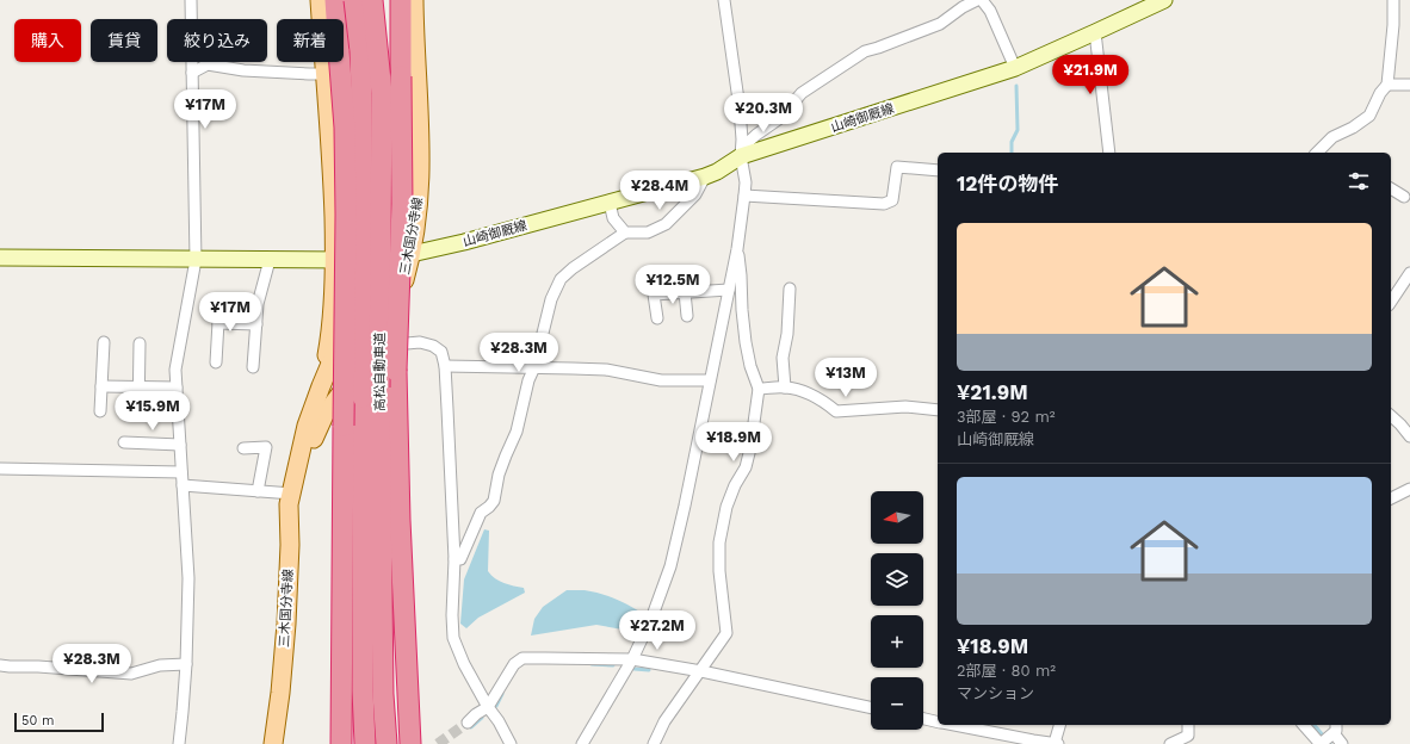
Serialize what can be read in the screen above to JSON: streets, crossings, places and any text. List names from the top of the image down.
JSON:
{
  "streets": {
    "highway": ["高松自動車道"],
    "main road": ["山崎御厩線", "三木国分寺線"]
  },
  "crossings": [
    ["山崎御厩線", "三木国分寺線"]
  ],
  "scale_bar": "50 m",
  "north": "left",
  "page": {
    "chip": [
      "購入",
      "賃貸",
      "絞り込み",
      "新着"
    ],
    "price": [
      "¥21.9M",
      "¥17M",
      "¥20.3M",
      "¥28.4M",
      "¥12.5M",
      "¥17M",
      "¥28.3M",
      "¥13M",
      "¥15.9M",
      "¥18.9M",
      "¥27.2M",
      "¥28.3M"
    ],
    "heading": "12件の物件",
    "list": [
      {
        "name": "¥21.9M",
        "note": "3部屋 · 92 m² · 山崎御厩線"
      },
      {
        "name": "¥18.9M",
        "note": "2部屋 · 80 m² · マンション"
      }
    ],
    "map_buttons": ["+", "−"],
    "scale": "50 m"
  }
}
